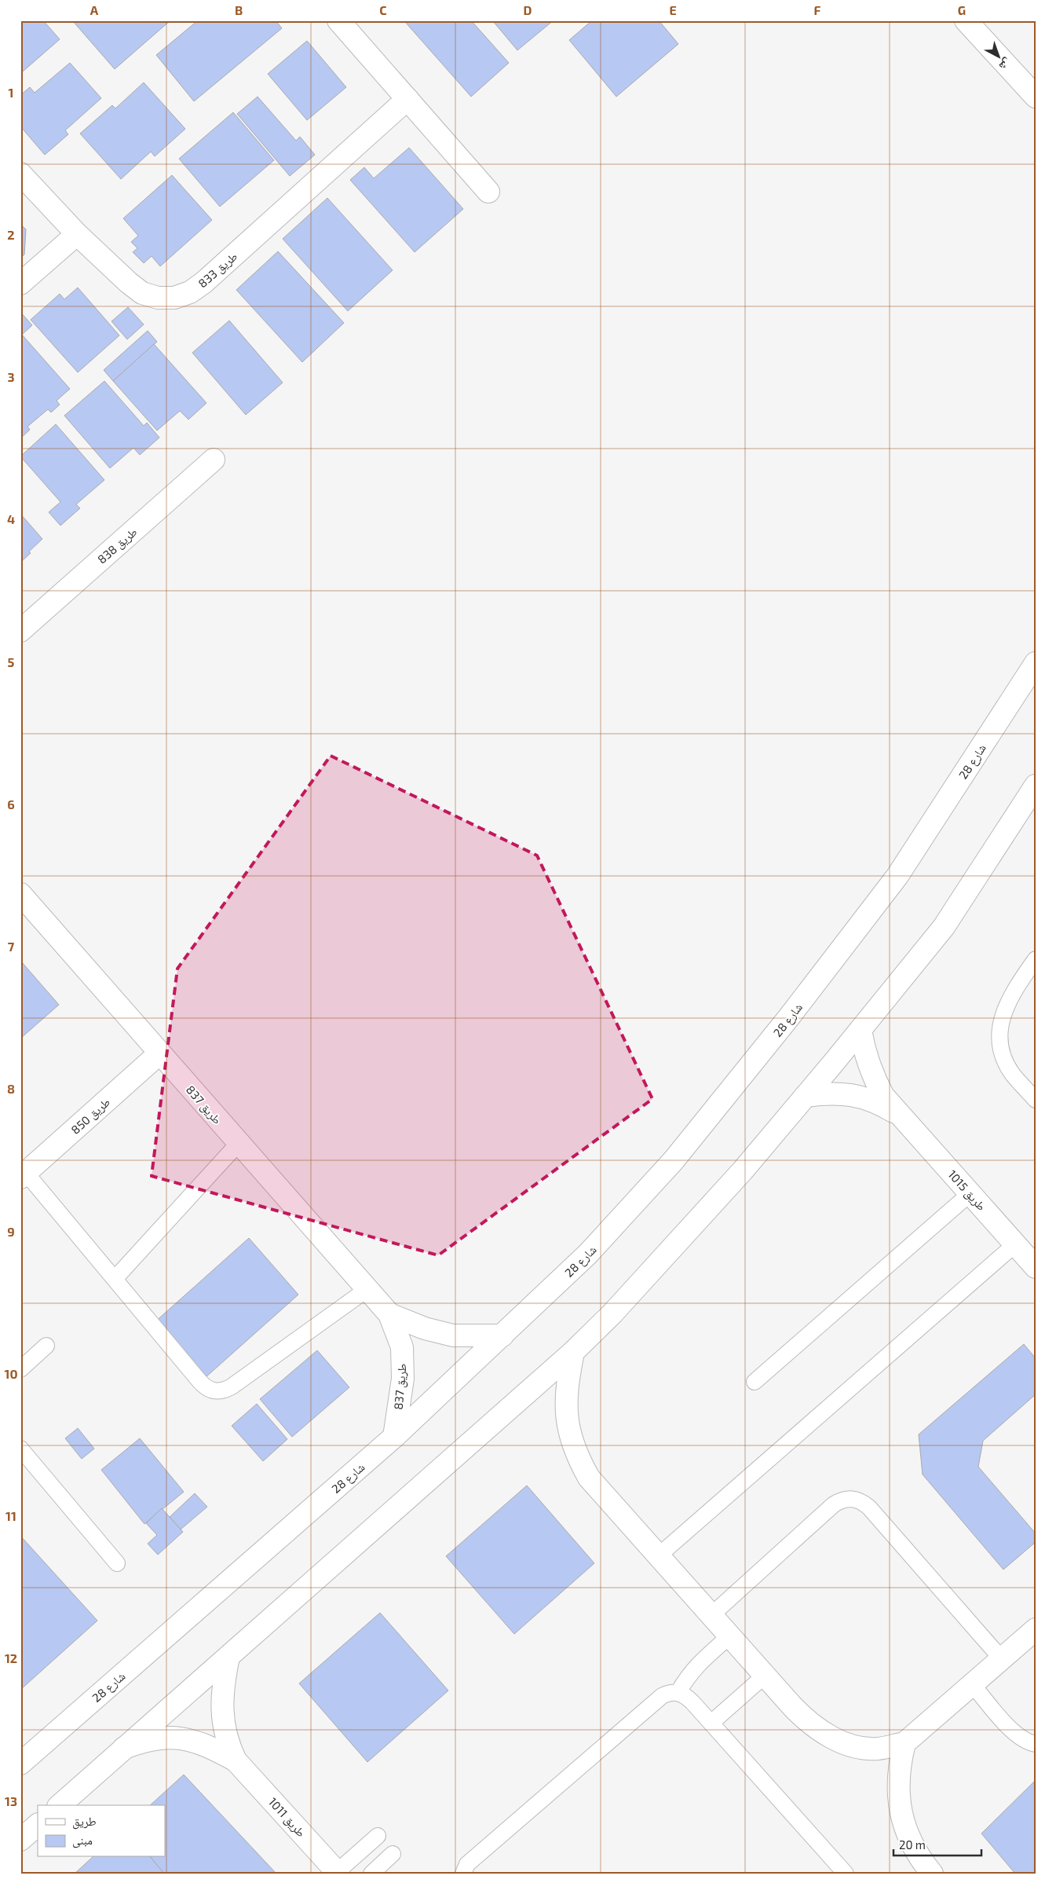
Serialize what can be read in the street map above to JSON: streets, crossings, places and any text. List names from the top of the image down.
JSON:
{
  "streets": {
    "street": [
      "طريق 833",
      "طريق 838",
      "شارع 28",
      "طريق 837",
      "طريق 850",
      "طريق 1015",
      "طريق 1011"
    ]
  },
  "crossings": [
    ["شارع 28", "طريق 837"],
    ["طريق 837", "طريق 850"]
  ],
  "legend": ["طريق", "مبنى"],
  "scale_bar": "20 m",
  "north": "bottom right",
  "grid": {
    "columns": [
      "A",
      "B",
      "C",
      "D",
      "E",
      "F",
      "G"
    ],
    "rows": [
      "1",
      "2",
      "3",
      "4",
      "5",
      "6",
      "7",
      "8",
      "9",
      "10",
      "11",
      "12",
      "13"
    ]
  }
}
